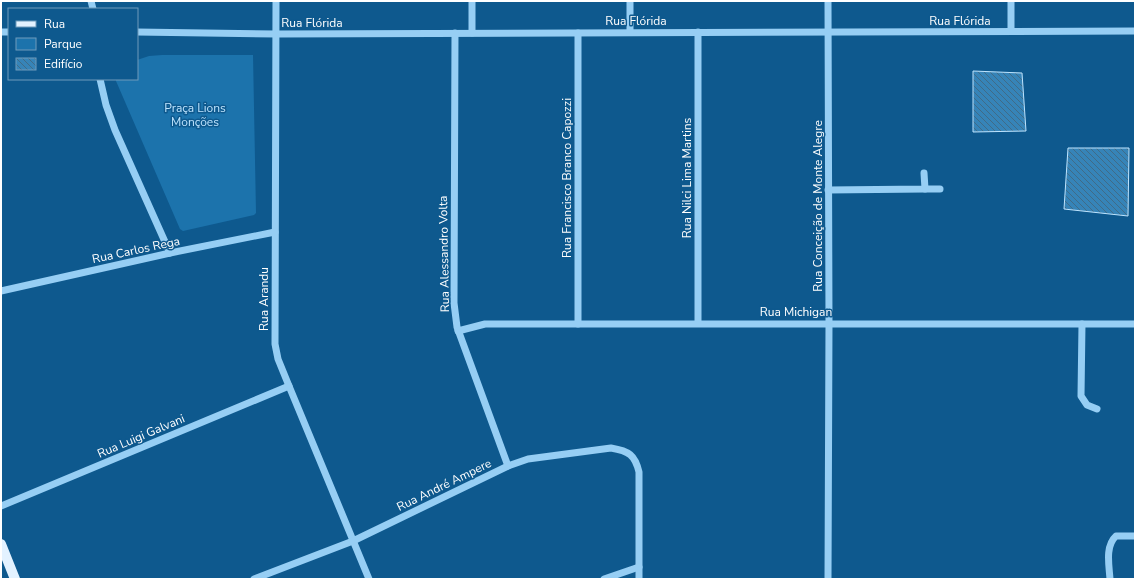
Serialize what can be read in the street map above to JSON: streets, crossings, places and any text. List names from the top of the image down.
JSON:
{
  "streets": {
    "street": [
      "Rua Flórida",
      "Rua Francisco Branco Capozzi",
      "Rua Nilci Lima Martins",
      "Rua Conceição de Monte Alegre",
      "Rua Carlos Rega",
      "Rua Alessandro Volta",
      "Rua Arandu",
      "Rua Michigan",
      "Rua Luigi Galvani",
      "Rua André Ampere"
    ]
  },
  "crossings": [
    ["Rua Flórida", "Rua Francisco Branco Capozzi"],
    ["Rua Flórida", "Rua Nilci Lima Martins"],
    ["Rua Flórida", "Rua Conceição de Monte Alegre"],
    ["Rua Flórida", "Rua Alessandro Volta"],
    ["Rua Flórida", "Rua Arandu"],
    ["Rua Francisco Branco Capozzi", "Rua Michigan"],
    ["Rua Nilci Lima Martins", "Rua Michigan"],
    ["Rua Conceição de Monte Alegre", "Rua Michigan"],
    ["Rua Carlos Rega", "Rua Arandu"],
    ["Rua Alessandro Volta", "Rua Michigan"],
    ["Rua Alessandro Volta", "Rua André Ampere"],
    ["Rua Arandu", "Rua Luigi Galvani"],
    ["Rua Arandu", "Rua André Ampere"]
  ],
  "parks": ["Praça Lions Monções"],
  "legend": ["Rua", "Parque", "Edifício"]
}
